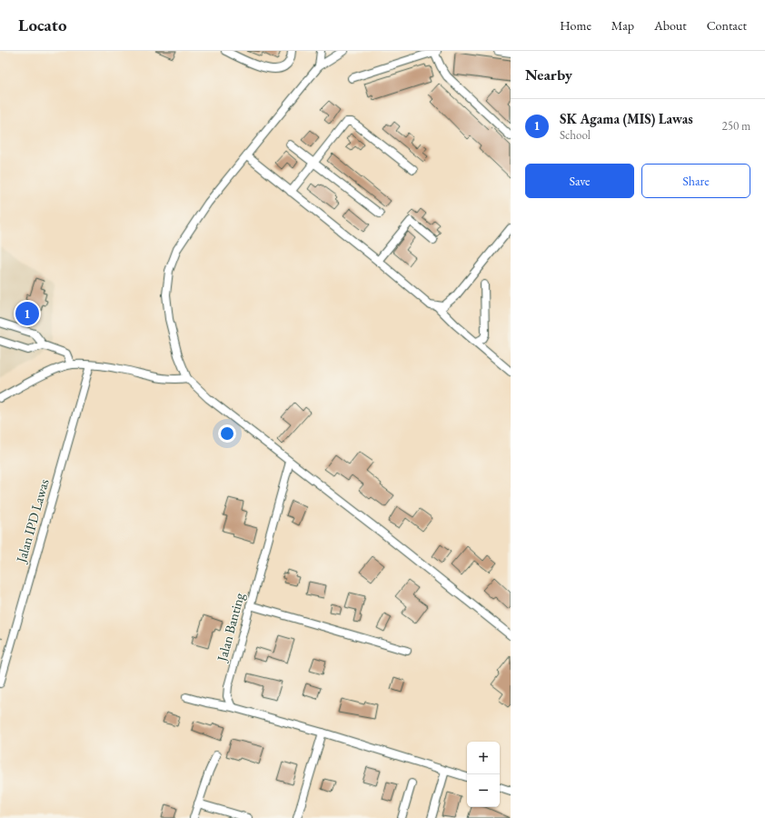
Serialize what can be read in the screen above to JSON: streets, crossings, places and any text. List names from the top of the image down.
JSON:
{
  "streets": {
    "street": ["Jalan IPD Lawas", "Jalan Banting"]
  },
  "page": {
    "header": "Locato",
    "nav": [
      "Home",
      "Map",
      "About",
      "Contact"
    ],
    "heading": "Nearby",
    "list": [
      {
        "mark": "1",
        "name": "SK Agama (MIS) Lawas",
        "note": "School",
        "value": "250 m"
      }
    ],
    "buttons": ["Save", "Share"],
    "pins": "1",
    "map_buttons": ["+", "−"]
  }
}
